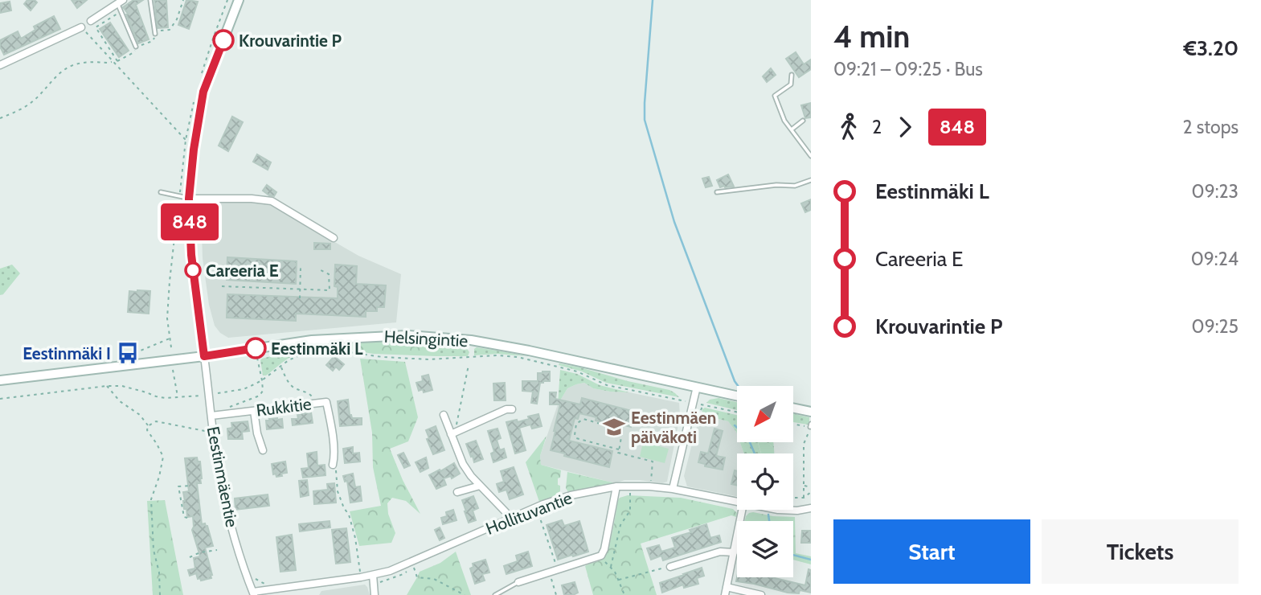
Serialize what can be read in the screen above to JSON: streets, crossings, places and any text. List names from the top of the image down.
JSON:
{
  "streets": {
    "main road": ["Helsingintie"],
    "street": ["Rukkitie", "Eestinmäentie", "Hollituvantie"]
  },
  "crossings": [
    ["Helsingintie", "Eestinmäentie"],
    ["Rukkitie", "Eestinmäentie"],
    ["Eestinmäentie", "Hollituvantie"]
  ],
  "places": {
    "other": ["Krouvarintie P", "Careeria E", "Eestinmäki L"],
    "bus stop": ["Eestinmäki I"],
    "school or university": ["Eestinmäen päiväkoti"]
  },
  "lines": ["bus line 848"],
  "north": "bottom left",
  "page": {
    "on_map": "848",
    "heading": ["4 min", "09:21 – 09:25 · Bus", "€3.20"],
    "legs": ["2", "848", "2 stops"],
    "list": [
      {
        "name": "Eestinmäki L",
        "value": "09:23"
      },
      {
        "name": "Careeria E",
        "value": "09:24"
      },
      {
        "name": "Krouvarintie P",
        "value": "09:25"
      }
    ],
    "buttons": ["Start", "Tickets"]
  }
}
